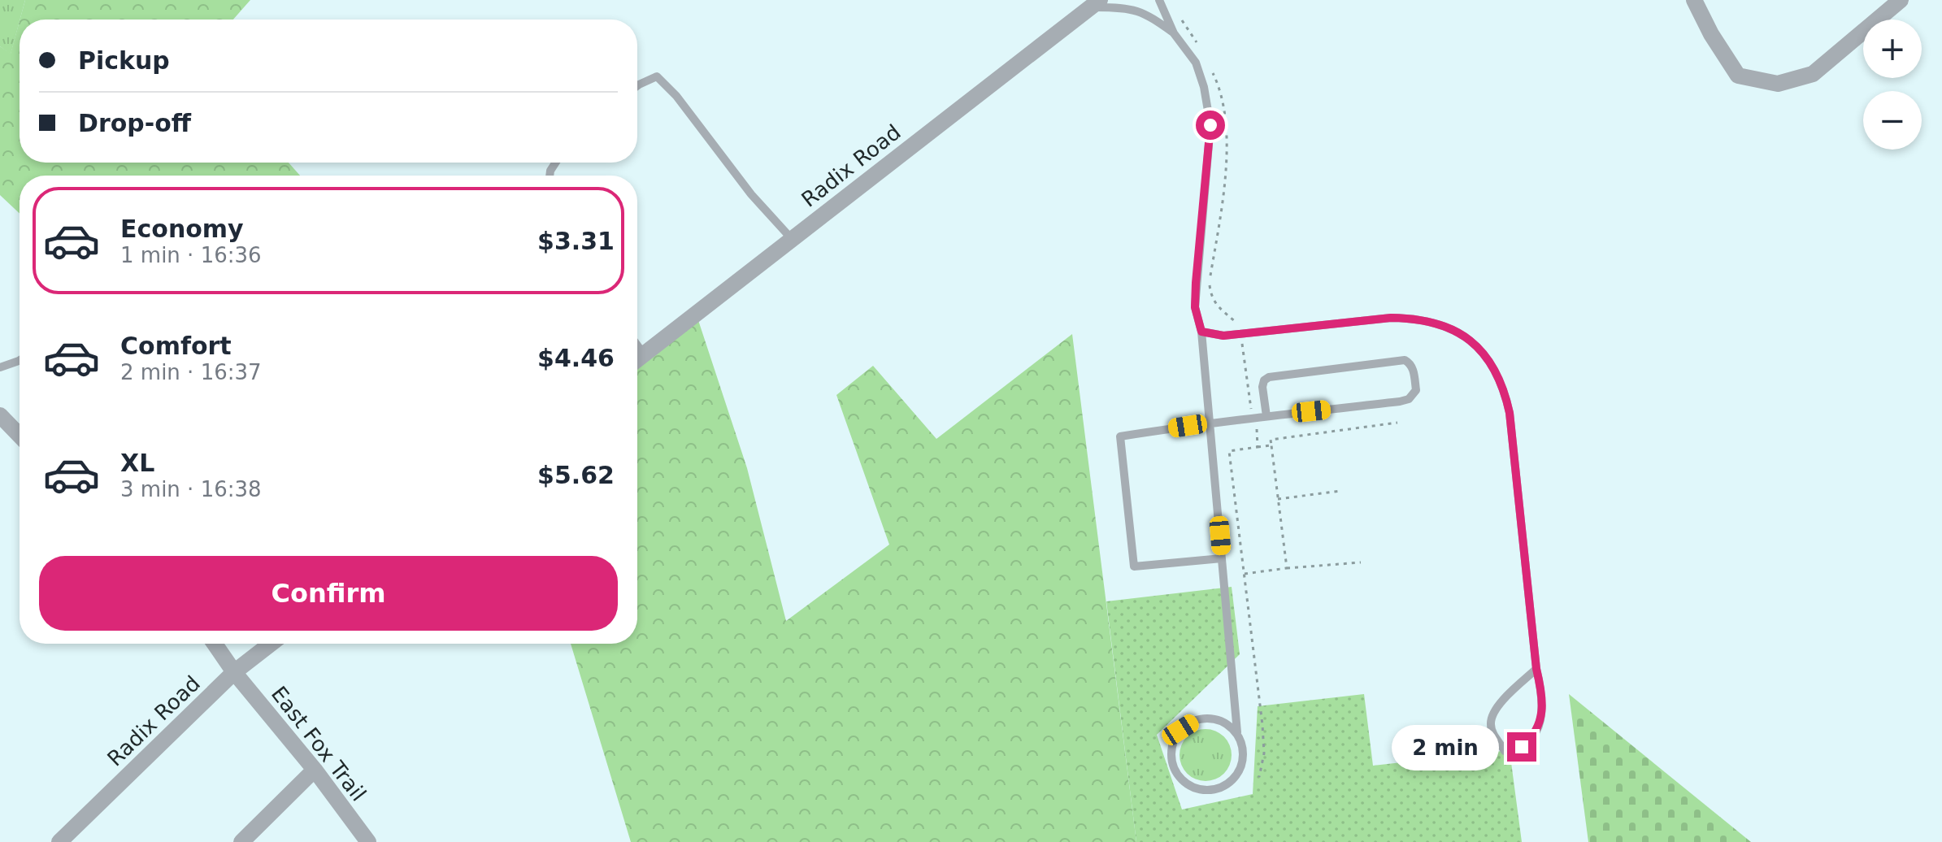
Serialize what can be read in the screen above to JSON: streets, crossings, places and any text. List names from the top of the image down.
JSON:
{
  "streets": {
    "street": ["Radix Road", "East Fox Trail"]
  },
  "crossings": [
    ["Radix Road", "East Fox Trail"]
  ],
  "page": {
    "map_buttons": ["+", "−"],
    "banner": ["Pickup", "Drop-off"],
    "list": [
      {
        "name": "Economy",
        "note": "1 min · 16:36",
        "value": "$3.31"
      },
      {
        "name": "Comfort",
        "note": "2 min · 16:37",
        "value": "$4.46"
      },
      {
        "name": "XL",
        "note": "3 min · 16:38",
        "value": "$5.62"
      }
    ],
    "buttons": "Confirm",
    "bubble": "2 min"
  }
}
